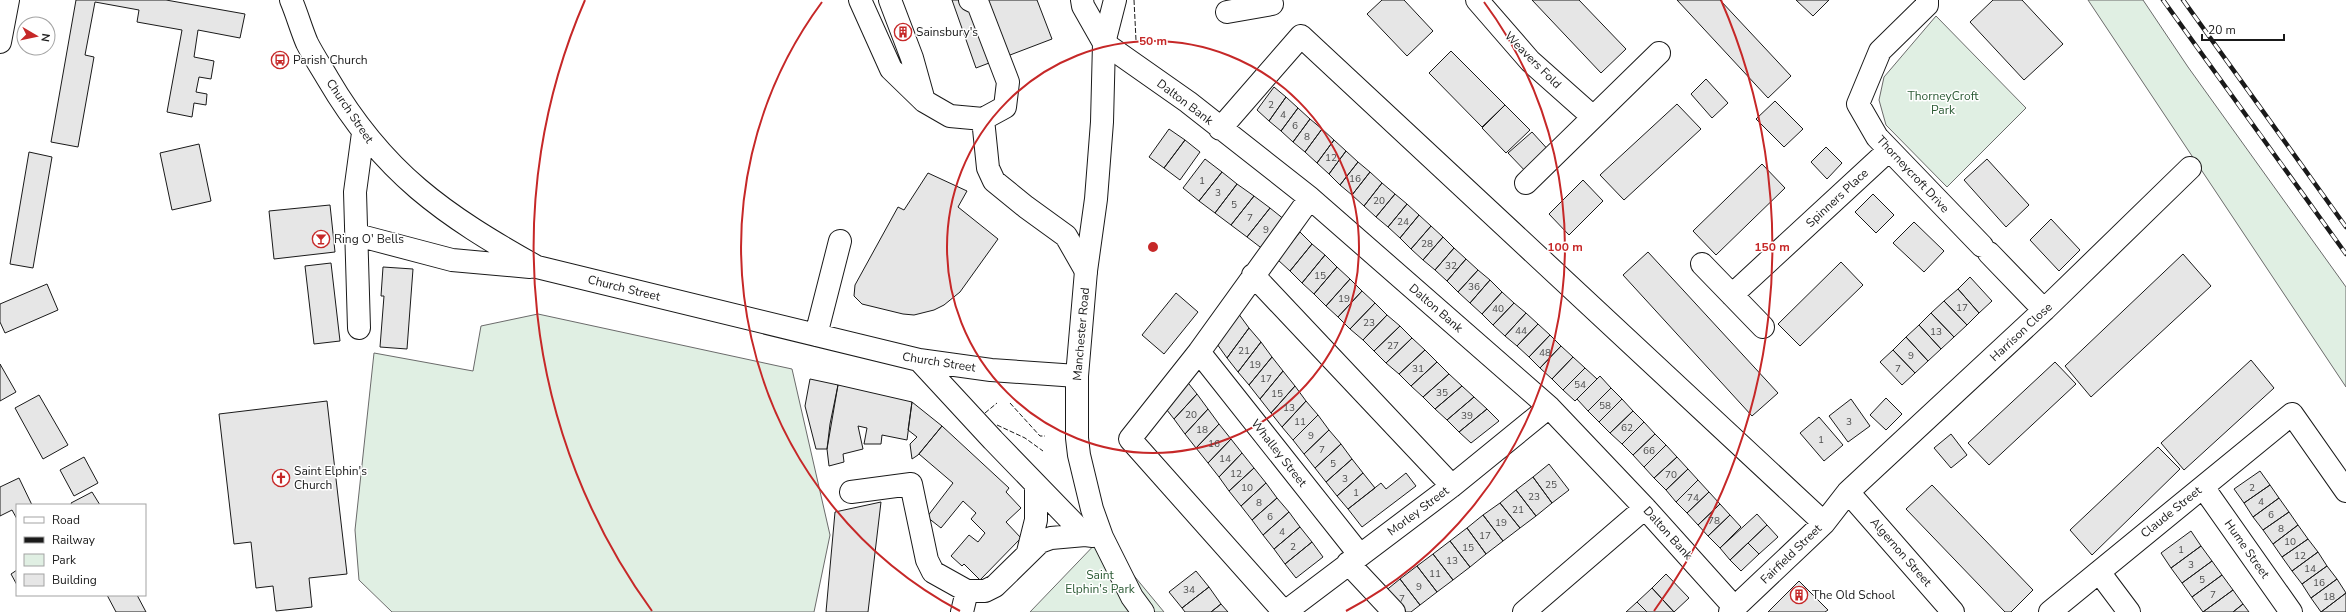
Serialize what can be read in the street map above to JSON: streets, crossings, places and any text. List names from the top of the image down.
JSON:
{
  "streets": {
    "street": [
      "Weavers Fold",
      "Dalton Bank",
      "Church Street",
      "Thorneycroft Drive",
      "Spinners Place",
      "Harrison Close",
      "Manchester Road",
      "Whalley Street",
      "Morley Street",
      "Claude Street",
      "Hume Street",
      "Algernon Street",
      "Fairfield Street"
    ]
  },
  "crossings": [
    ["Dalton Bank", "Manchester Road"],
    ["Dalton Bank", "Morley Street"],
    ["Dalton Bank", "Fairfield Street"],
    ["Church Street", "Manchester Road"],
    ["Thorneycroft Drive", "Spinners Place"],
    ["Thorneycroft Drive", "Harrison Close"],
    ["Harrison Close", "Algernon Street"],
    ["Harrison Close", "Fairfield Street"],
    ["Whalley Street", "Morley Street"],
    ["Claude Street", "Hume Street"],
    ["Algernon Street", "Fairfield Street"]
  ],
  "parks": ["ThorneyCroft Park", "Saint Elphin's Park"],
  "places": {
    "building": ["Sainsbury's", "The Old School"],
    "bus stop": ["Parish Church"],
    "bar": ["Ring O' Bells"],
    "church": ["Saint Elphin's Church"]
  },
  "house_numbers": [
    "2",
    "4",
    "6",
    "8",
    "12",
    "16",
    "1",
    "3",
    "20",
    "5",
    "7",
    "24",
    "9",
    "28",
    "32",
    "15",
    "36",
    "19",
    "17",
    "40",
    "23",
    "44",
    "13",
    "27",
    "21",
    "48",
    "9",
    "19",
    "31",
    "7",
    "17",
    "54",
    "35",
    "15",
    "58",
    "13",
    "20",
    "39",
    "11",
    "3",
    "62",
    "18",
    "9",
    "1",
    "16",
    "7",
    "66",
    "14",
    "5",
    "12",
    "70",
    "3",
    "25",
    "10",
    "2",
    "1",
    "23",
    "74",
    "4",
    "8",
    "21",
    "6",
    "6",
    "78",
    "19",
    "8",
    "4",
    "17",
    "10",
    "2",
    "15",
    "1",
    "12",
    "13",
    "3",
    "14",
    "11",
    "5",
    "16",
    "9",
    "34",
    "7",
    "18",
    "7"
  ],
  "legend": [
    "Road",
    "Railway",
    "Park",
    "Building"
  ],
  "scale_bar": "20 m",
  "north": "right",
  "rings": ["50 m", "100 m", "150 m"]
}
